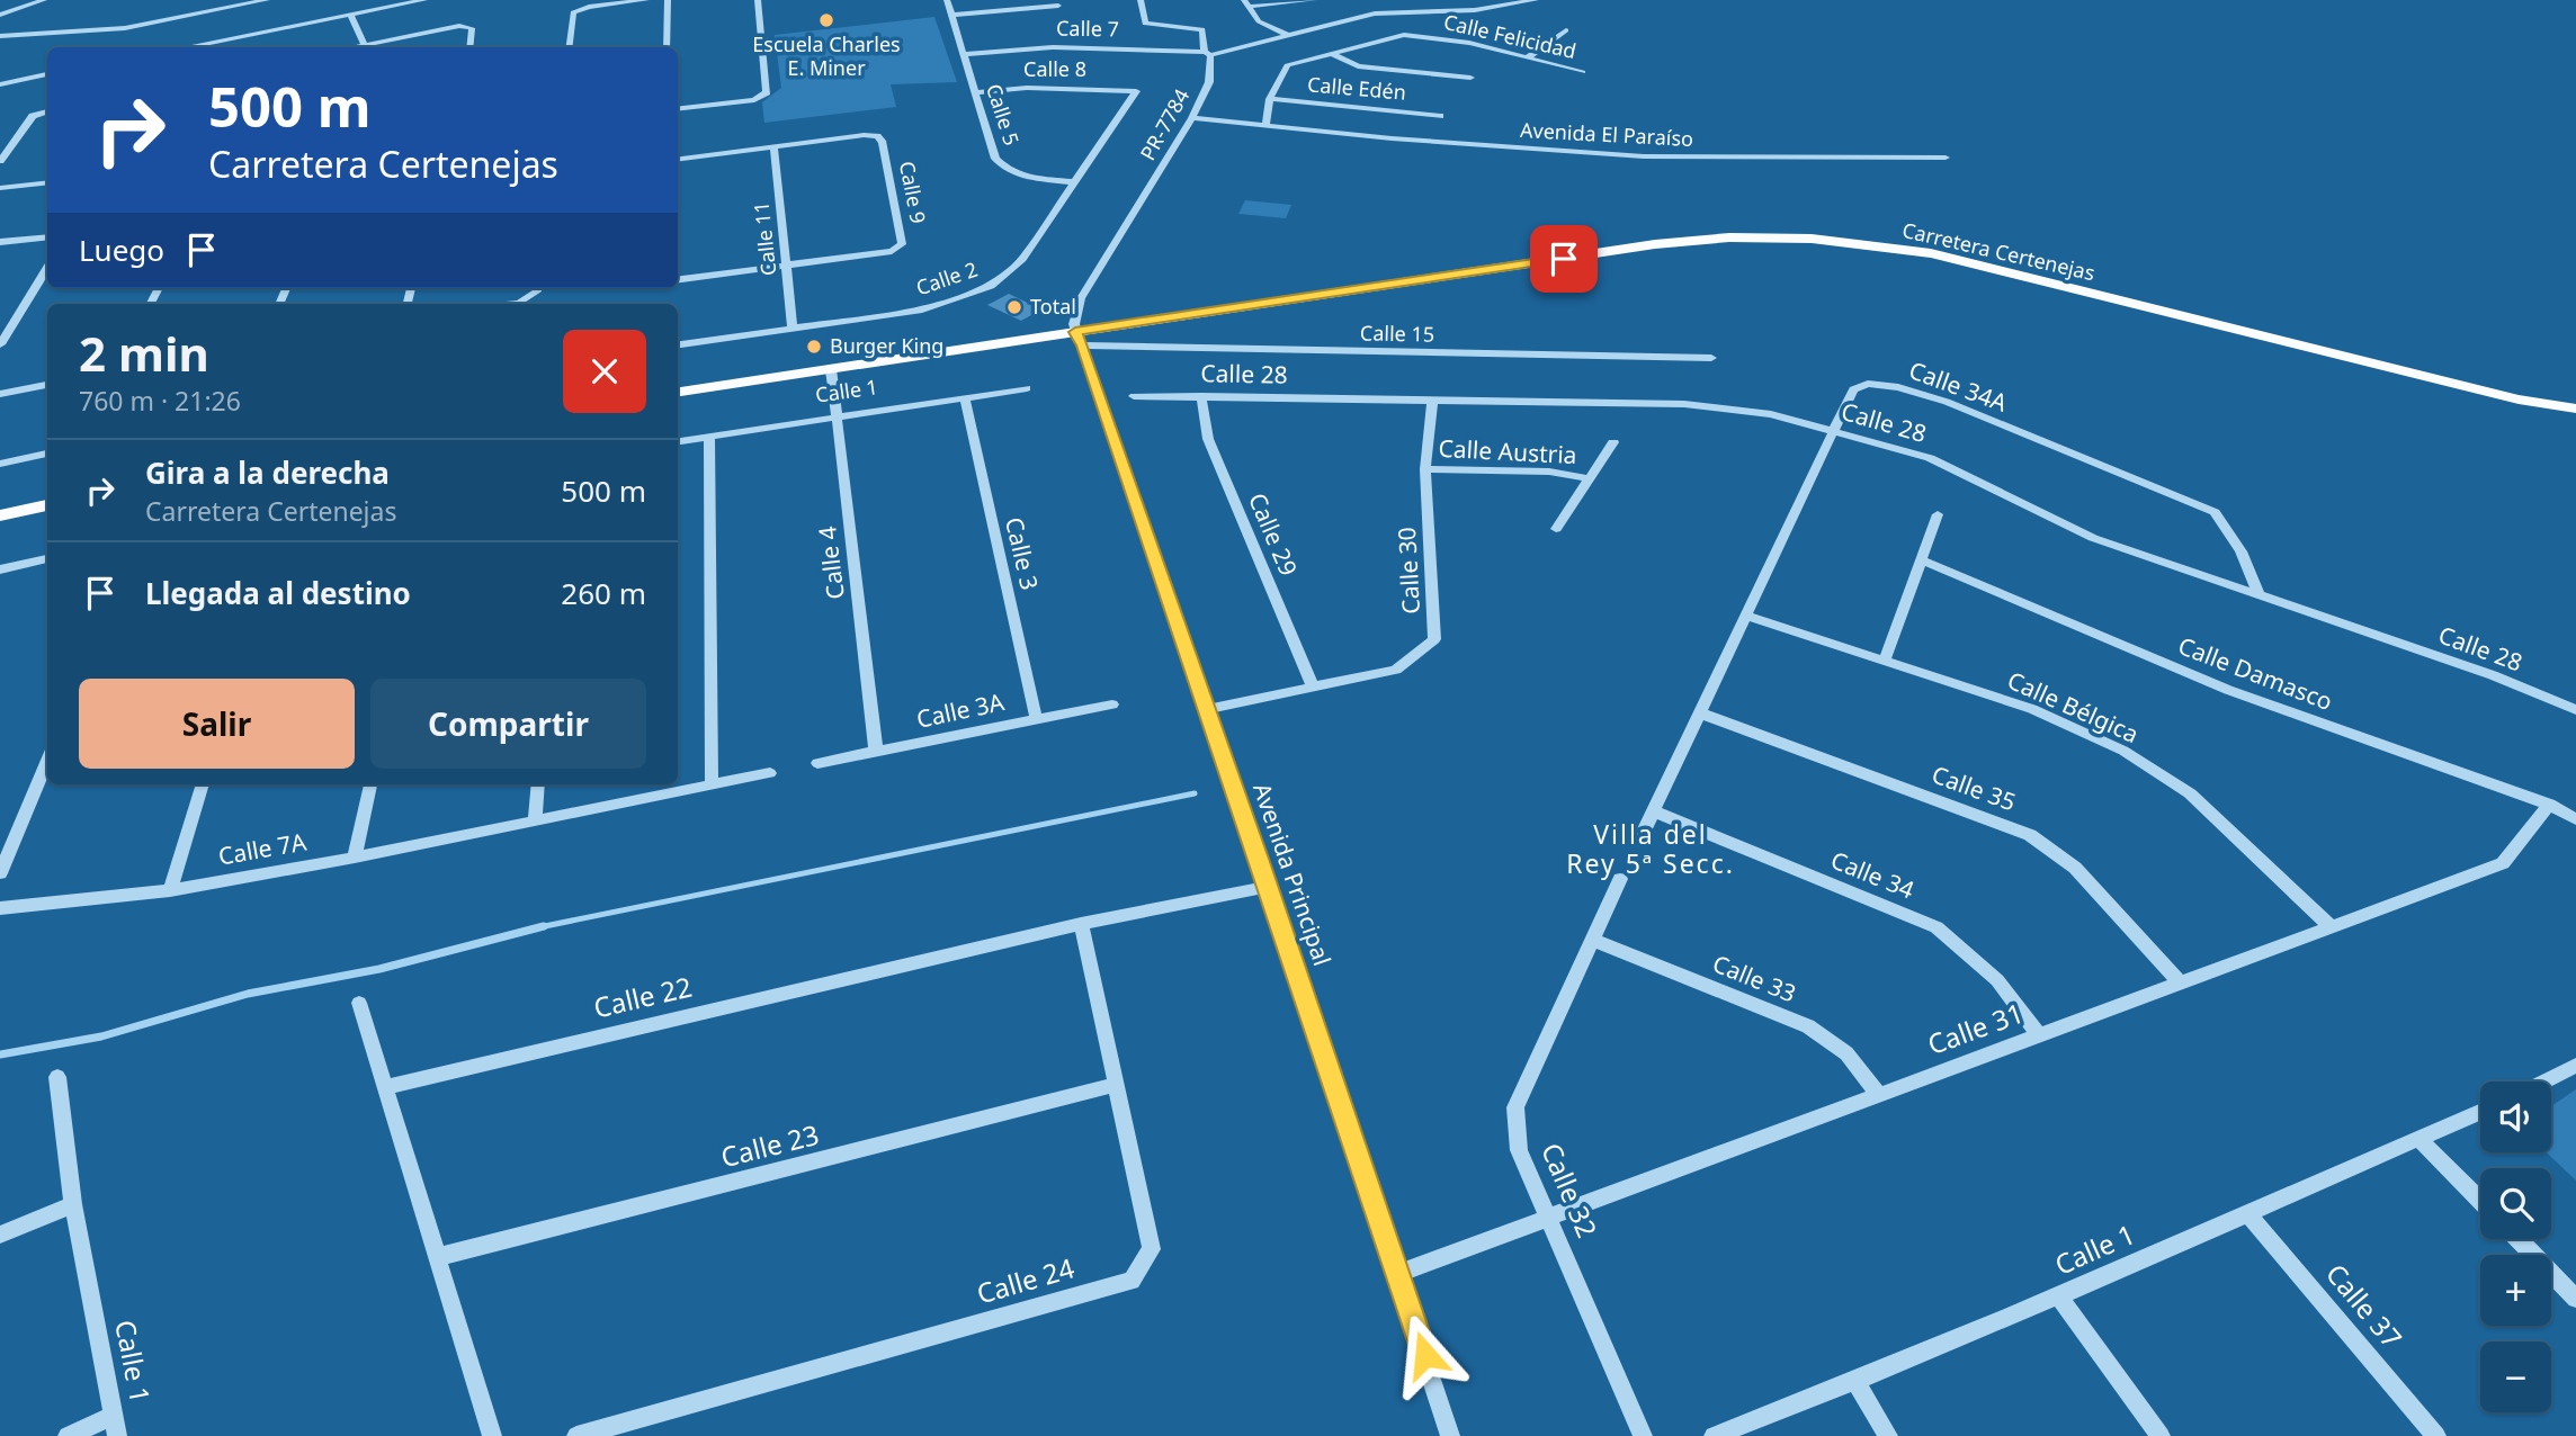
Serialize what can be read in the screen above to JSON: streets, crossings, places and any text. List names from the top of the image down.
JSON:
{
  "streets": {
    "main road": ["Carretera Certenejas"],
    "street": [
      "Calle 7",
      "Calle Felicidad",
      "Calle 8",
      "Calle Edén",
      "Calle 5",
      "PR-7784",
      "Avenida El Paraíso",
      "Calle 9",
      "Calle 11",
      "Calle 2",
      "Calle 15",
      "Calle 28",
      "Calle 34A",
      "Calle 1",
      "Calle Austria",
      "Calle 29",
      "Calle 3",
      "Calle 4",
      "Calle 30",
      "Calle Damasco",
      "Calle Bélgica",
      "Calle 3A",
      "Calle 35",
      "Calle 7A",
      "Avenida Principal",
      "Calle 34",
      "Calle 33",
      "Calle 22",
      "Calle 31",
      "Calle 23",
      "Calle 32",
      "Calle 24",
      "Calle 37"
    ]
  },
  "crossings": [
    ["Calle 7", "Calle 5"],
    ["Calle 7", "PR-7784"],
    ["Calle Felicidad", "Calle Edén"],
    ["Calle Felicidad", "Avenida El Paraíso"],
    ["Calle 8", "Calle 5"],
    ["Calle 8", "Calle 2"],
    ["Calle 5", "Calle 2"],
    ["PR-7784", "Carretera Certenejas"],
    ["PR-7784", "Calle 15"],
    ["PR-7784", "Avenida Principal"],
    ["Calle 9", "Calle 11"],
    ["Calle 11", "Calle 2"],
    ["Carretera Certenejas", "Calle 15"],
    ["Carretera Certenejas", "Calle 4"],
    ["Carretera Certenejas", "Avenida Principal"],
    ["Calle 15", "Avenida Principal"],
    ["Calle 28", "Calle 34A"],
    ["Calle 28", "Calle 29"],
    ["Calle 28", "Calle 30"],
    ["Calle 34A", "Calle Bélgica"],
    ["Calle 34A", "Calle 35"],
    ["Calle 34A", "Calle 34"],
    ["Calle 1", "Calle 3"],
    ["Calle 1", "Calle 4"],
    ["Calle 1", "Calle 37"],
    ["Calle Austria", "Calle 30"],
    ["Calle 29", "Calle 30"],
    ["Calle 3", "Calle 3A"],
    ["Calle 4", "Calle 3A"],
    ["Calle 30", "Avenida Principal"],
    ["Calle Damasco", "Calle 31"],
    ["Calle Bélgica", "Calle 31"],
    ["Calle 35", "Calle 31"],
    ["Avenida Principal", "Calle 22"],
    ["Avenida Principal", "Calle 31"],
    ["Calle 34", "Calle 31"],
    ["Calle 33", "Calle 31"],
    ["Calle 33", "Calle 32"],
    ["Calle 22", "Calle 24"],
    ["Calle 31", "Calle 32"],
    ["Calle 23", "Calle 24"]
  ],
  "districts": ["Villa del Rey 5ª Secc."],
  "places": ["Escuela Charles E. Miner", "Total", "Burger King"],
  "page": {
    "turn": ["500 m", "Carretera Certenejas"],
    "then": "Luego",
    "heading": ["2 min", "760 m · 21:26"],
    "list": [
      {
        "name": "Gira a la derecha",
        "note": "Carretera Certenejas",
        "value": "500 m"
      },
      {
        "name": "Llegada al destino",
        "value": "260 m"
      }
    ],
    "buttons": ["Salir", "Compartir"],
    "map_buttons": ["+", "−"]
  }
}
